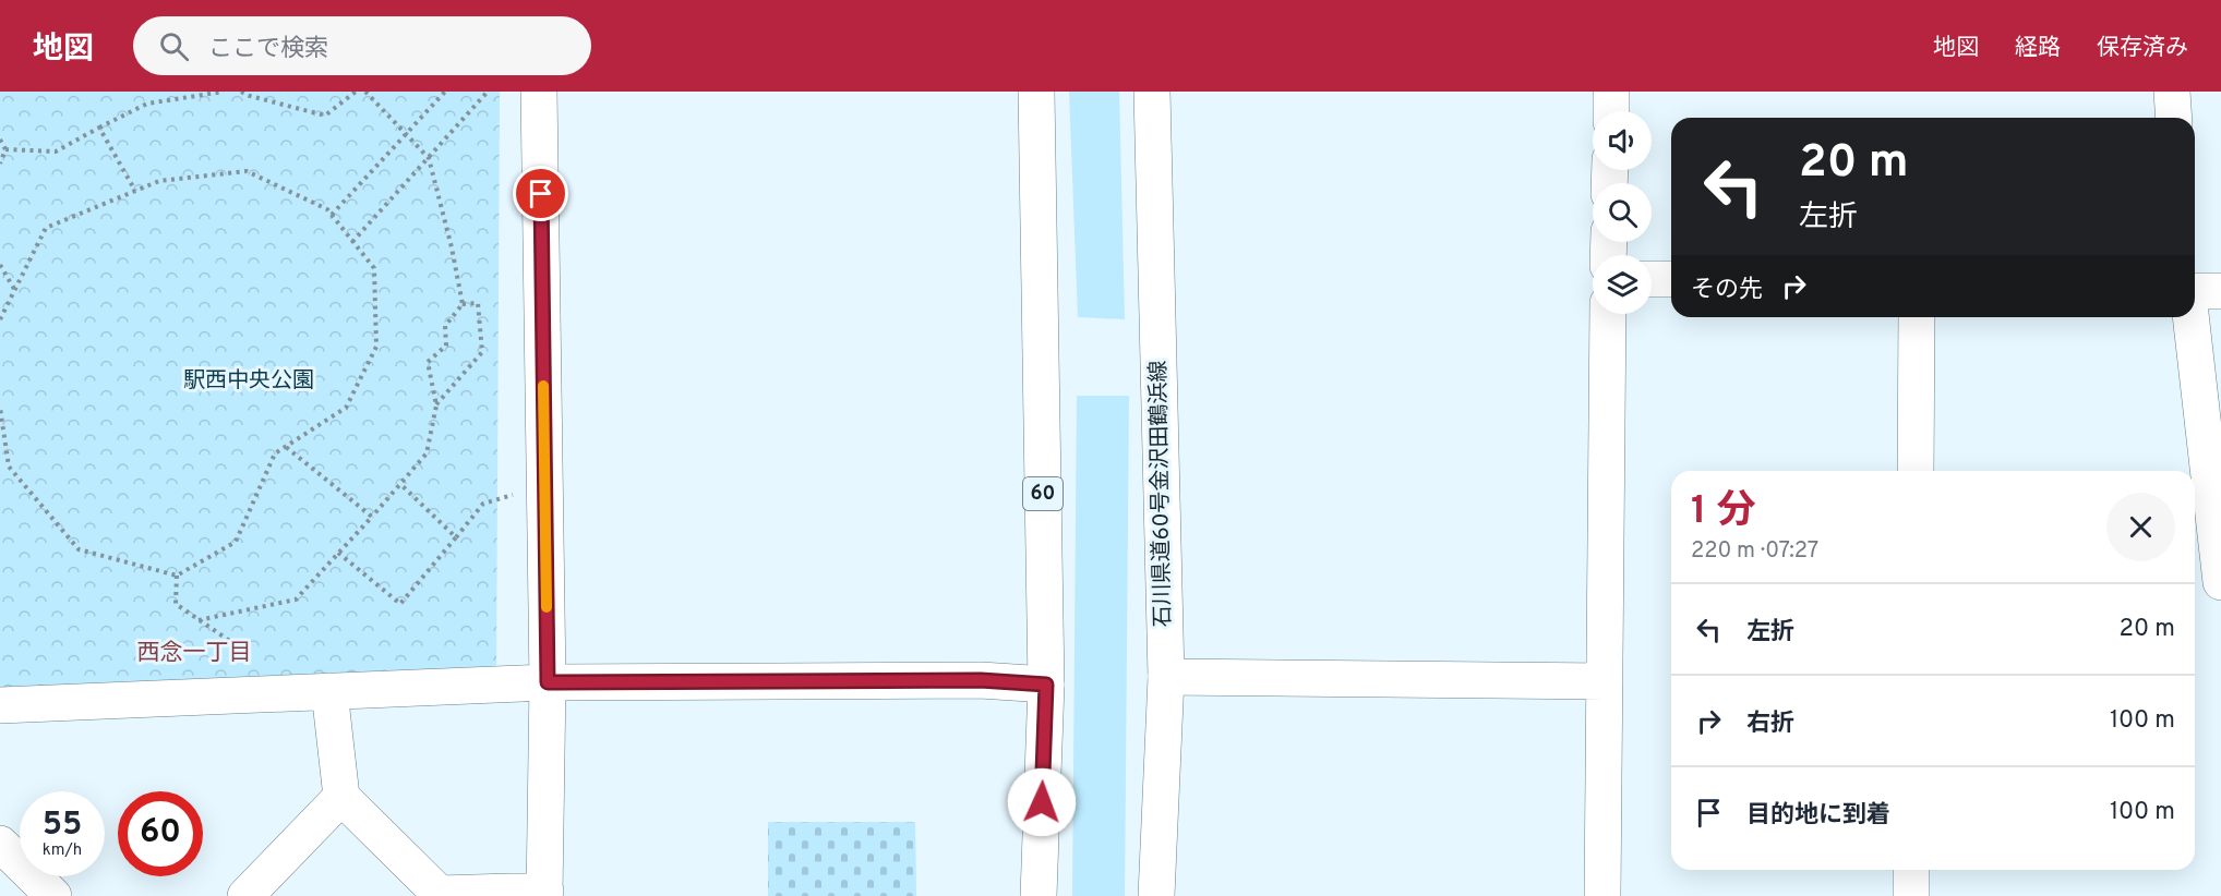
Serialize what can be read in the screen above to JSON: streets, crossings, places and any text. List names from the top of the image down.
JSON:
{
  "streets": {
    "street": ["60", "石川県道60号金沢田鶴浜線"]
  },
  "districts": ["西念一丁目"],
  "parks": ["駅西中央公園"],
  "page": {
    "header": "地図",
    "search": "ここで検索",
    "nav": ["地図", "経路", "保存済み"],
    "turn": ["20 m", "左折"],
    "then": "その先",
    "heading": ["1 分", "220 m · 07:27"],
    "list": [
      {
        "name": "左折",
        "value": "20 m"
      },
      {
        "name": "右折",
        "value": "100 m"
      },
      {
        "name": "目的地に到着",
        "value": "100 m"
      }
    ],
    "speed": "55 km/h",
    "limit": "60"
  }
}
